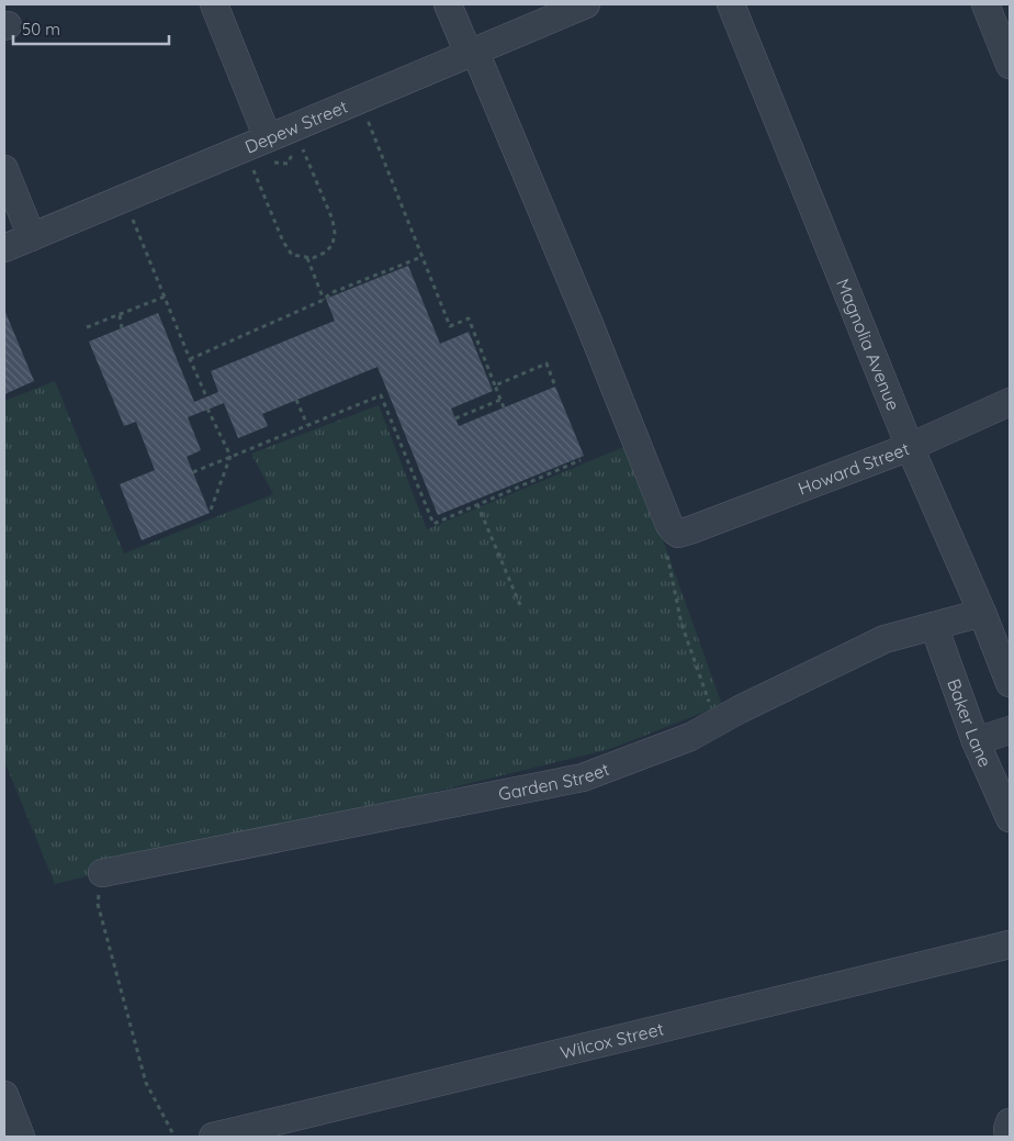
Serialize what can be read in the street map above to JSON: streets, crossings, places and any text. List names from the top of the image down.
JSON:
{
  "streets": {
    "street": [
      "Depew Street",
      "Magnolia Avenue",
      "Howard Street",
      "Baker Lane",
      "Garden Street",
      "Wilcox Street"
    ]
  },
  "crossings": [
    ["Magnolia Avenue", "Howard Street"],
    ["Magnolia Avenue", "Garden Street"],
    ["Baker Lane", "Garden Street"]
  ],
  "scale_bar": "50 m"
}
